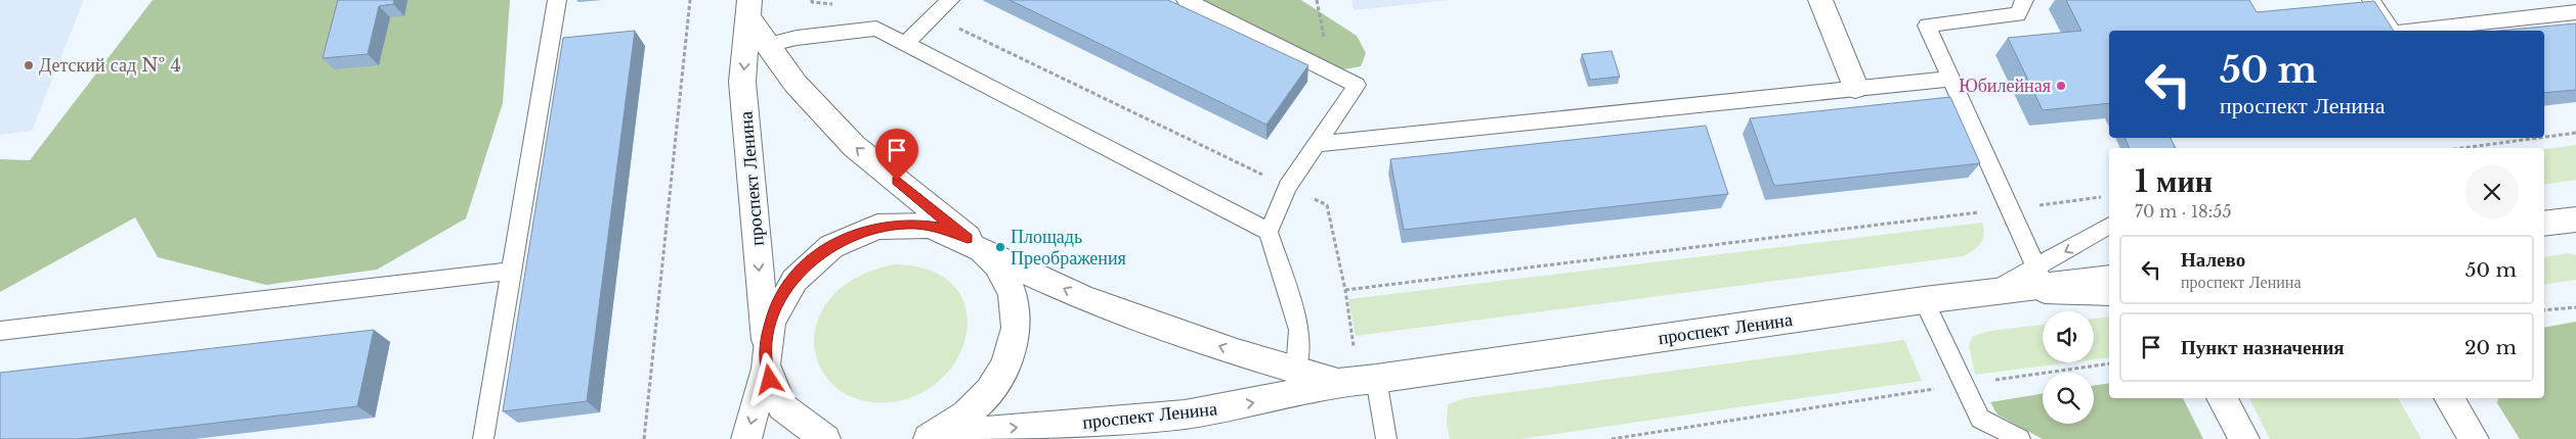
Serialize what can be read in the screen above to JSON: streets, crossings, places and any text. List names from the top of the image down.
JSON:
{
  "streets": {
    "main road": ["проспект Ленина"]
  },
  "places": ["Детский сад № 4", "Юбилейная", "Площадь Преображения"],
  "page": {
    "turn": ["50 m", "проспект Ленина"],
    "heading": ["1 мин", "70 m · 18:55"],
    "list": [
      {
        "name": "Налево",
        "note": "проспект Ленина",
        "value": "50 m"
      },
      {
        "name": "Пункт назначения",
        "value": "20 m"
      }
    ]
  }
}
